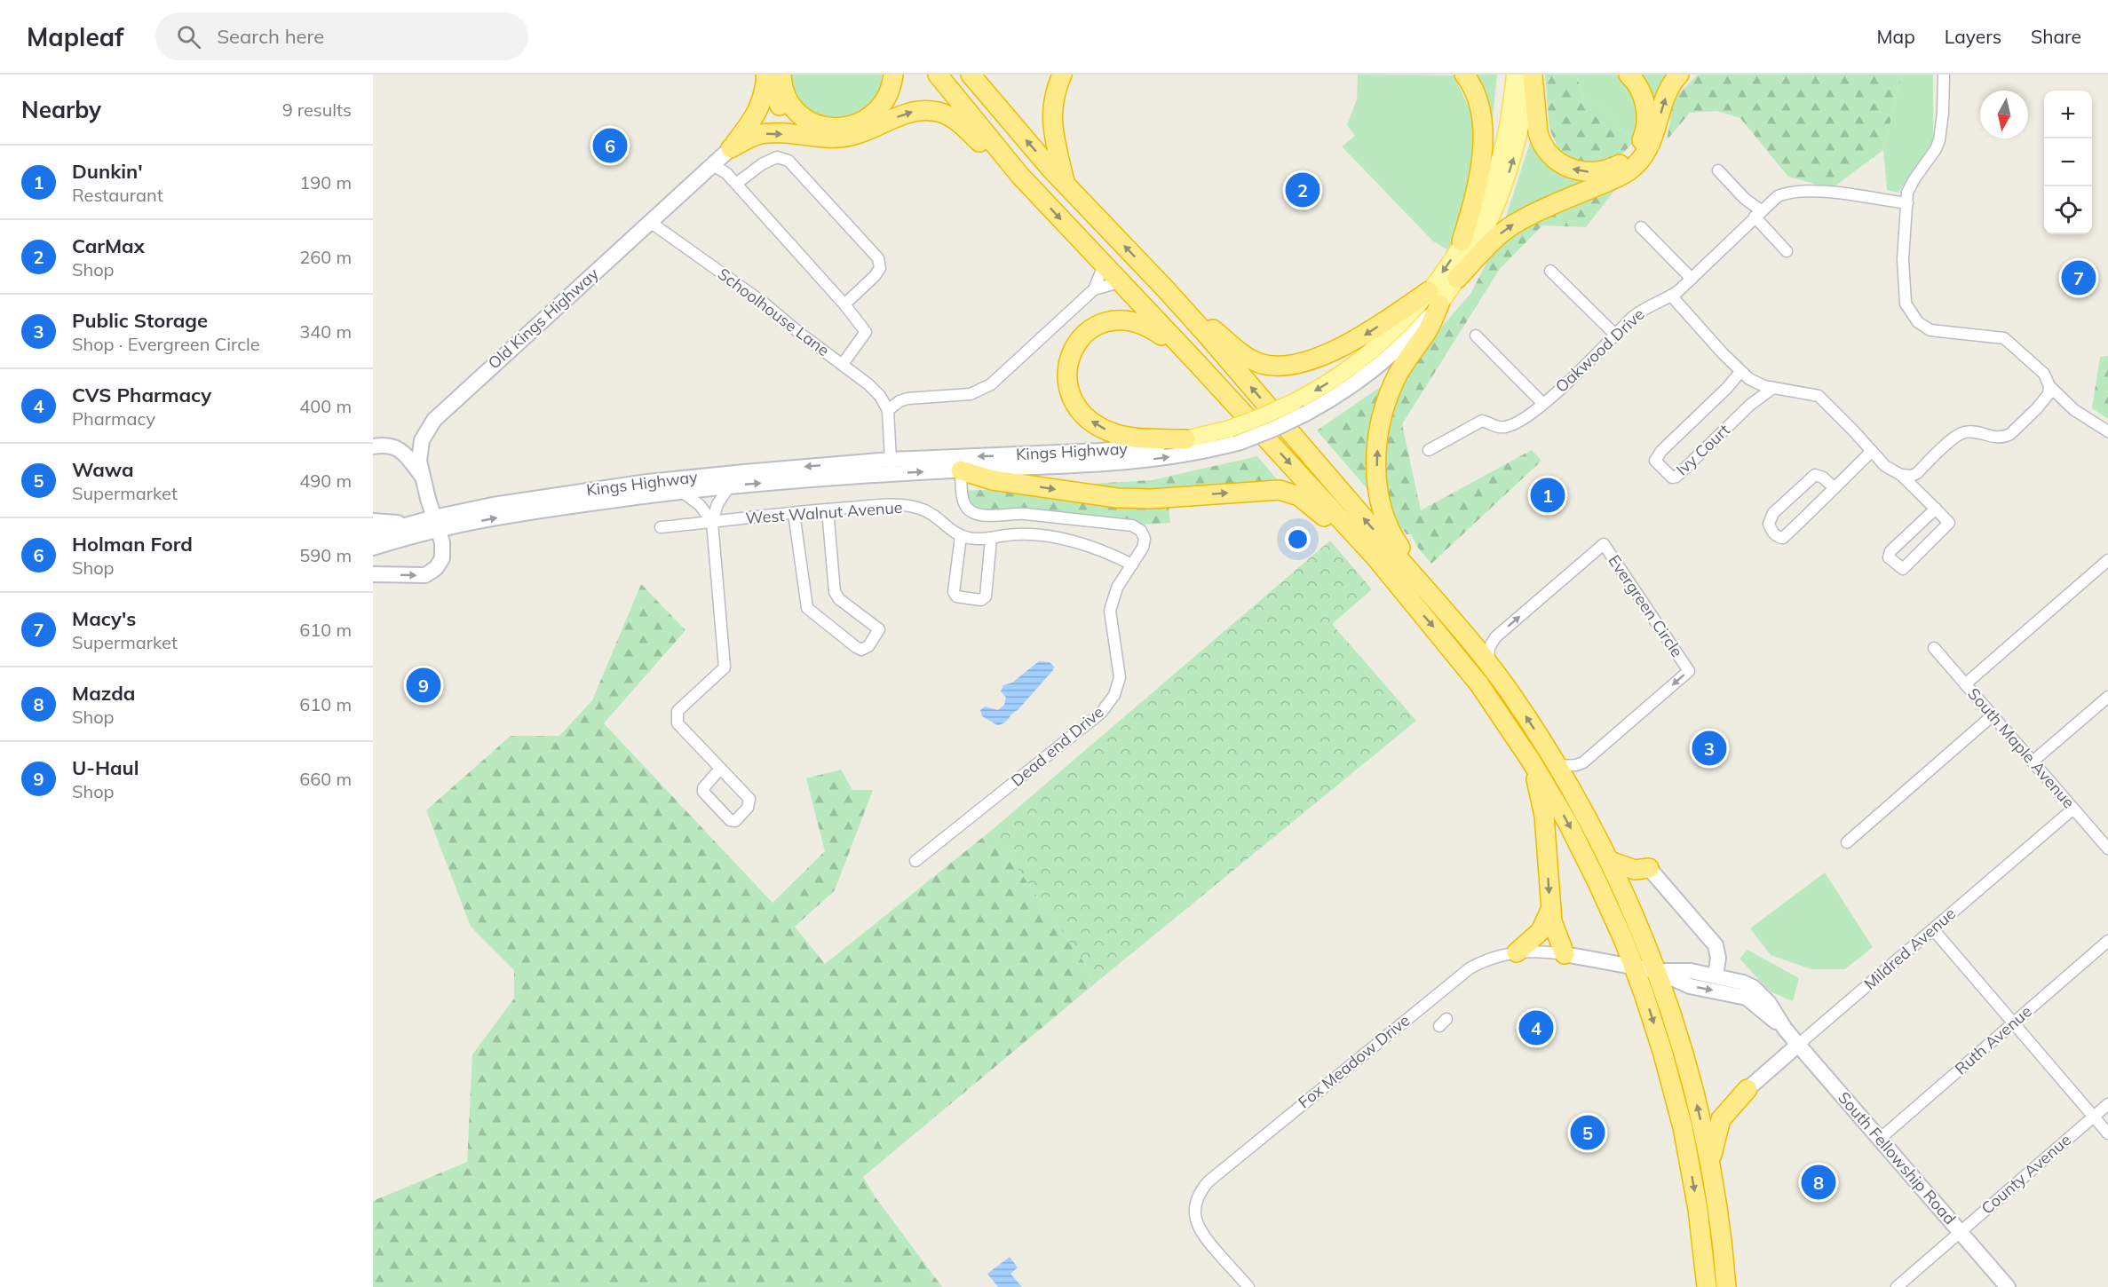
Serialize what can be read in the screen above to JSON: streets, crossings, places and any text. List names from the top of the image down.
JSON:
{
  "streets": {
    "main road": [
      "Old Kings Highway",
      "Kings Highway",
      "Mildred Avenue",
      "Fox Meadow Drive",
      "South Fellowship Road"
    ],
    "street": [
      "Schoolhouse Lane",
      "Oakwood Drive",
      "Ivy Court",
      "West Walnut Avenue",
      "Evergreen Circle",
      "Dead end Drive",
      "South Maple Avenue",
      "Ruth Avenue",
      "County Avenue"
    ]
  },
  "crossings": [
    ["Schoolhouse Lane", "Old Kings Highway"],
    ["Old Kings Highway", "Kings Highway"],
    ["Kings Highway", "Dead end Drive"],
    ["South Maple Avenue", "Mildred Avenue"],
    ["Mildred Avenue", "South Fellowship Road"],
    ["Ruth Avenue", "South Fellowship Road"],
    ["Fox Meadow Drive", "South Fellowship Road"],
    ["South Fellowship Road", "County Avenue"]
  ],
  "north": "bottom",
  "page": {
    "header": "Mapleaf",
    "search": "Search here",
    "nav": ["Map", "Layers", "Share"],
    "heading": ["Nearby", "9 results"],
    "map_buttons": ["+", "−"],
    "pins": [
      "6",
      "2",
      "7",
      "1",
      "9",
      "3",
      "4",
      "5",
      "8"
    ],
    "list": [
      {
        "mark": "1",
        "name": "Dunkin'",
        "note": "Restaurant",
        "value": "190 m"
      },
      {
        "mark": "2",
        "name": "CarMax",
        "note": "Shop",
        "value": "260 m"
      },
      {
        "mark": "3",
        "name": "Public Storage",
        "note": "Shop · Evergreen Circle",
        "value": "340 m"
      },
      {
        "mark": "4",
        "name": "CVS Pharmacy",
        "note": "Pharmacy",
        "value": "400 m"
      },
      {
        "mark": "5",
        "name": "Wawa",
        "note": "Supermarket",
        "value": "490 m"
      },
      {
        "mark": "6",
        "name": "Holman Ford",
        "note": "Shop",
        "value": "590 m"
      },
      {
        "mark": "7",
        "name": "Macy's",
        "note": "Supermarket",
        "value": "610 m"
      },
      {
        "mark": "8",
        "name": "Mazda",
        "note": "Shop",
        "value": "610 m"
      },
      {
        "mark": "9",
        "name": "U-Haul",
        "note": "Shop",
        "value": "660 m"
      }
    ]
  }
}
